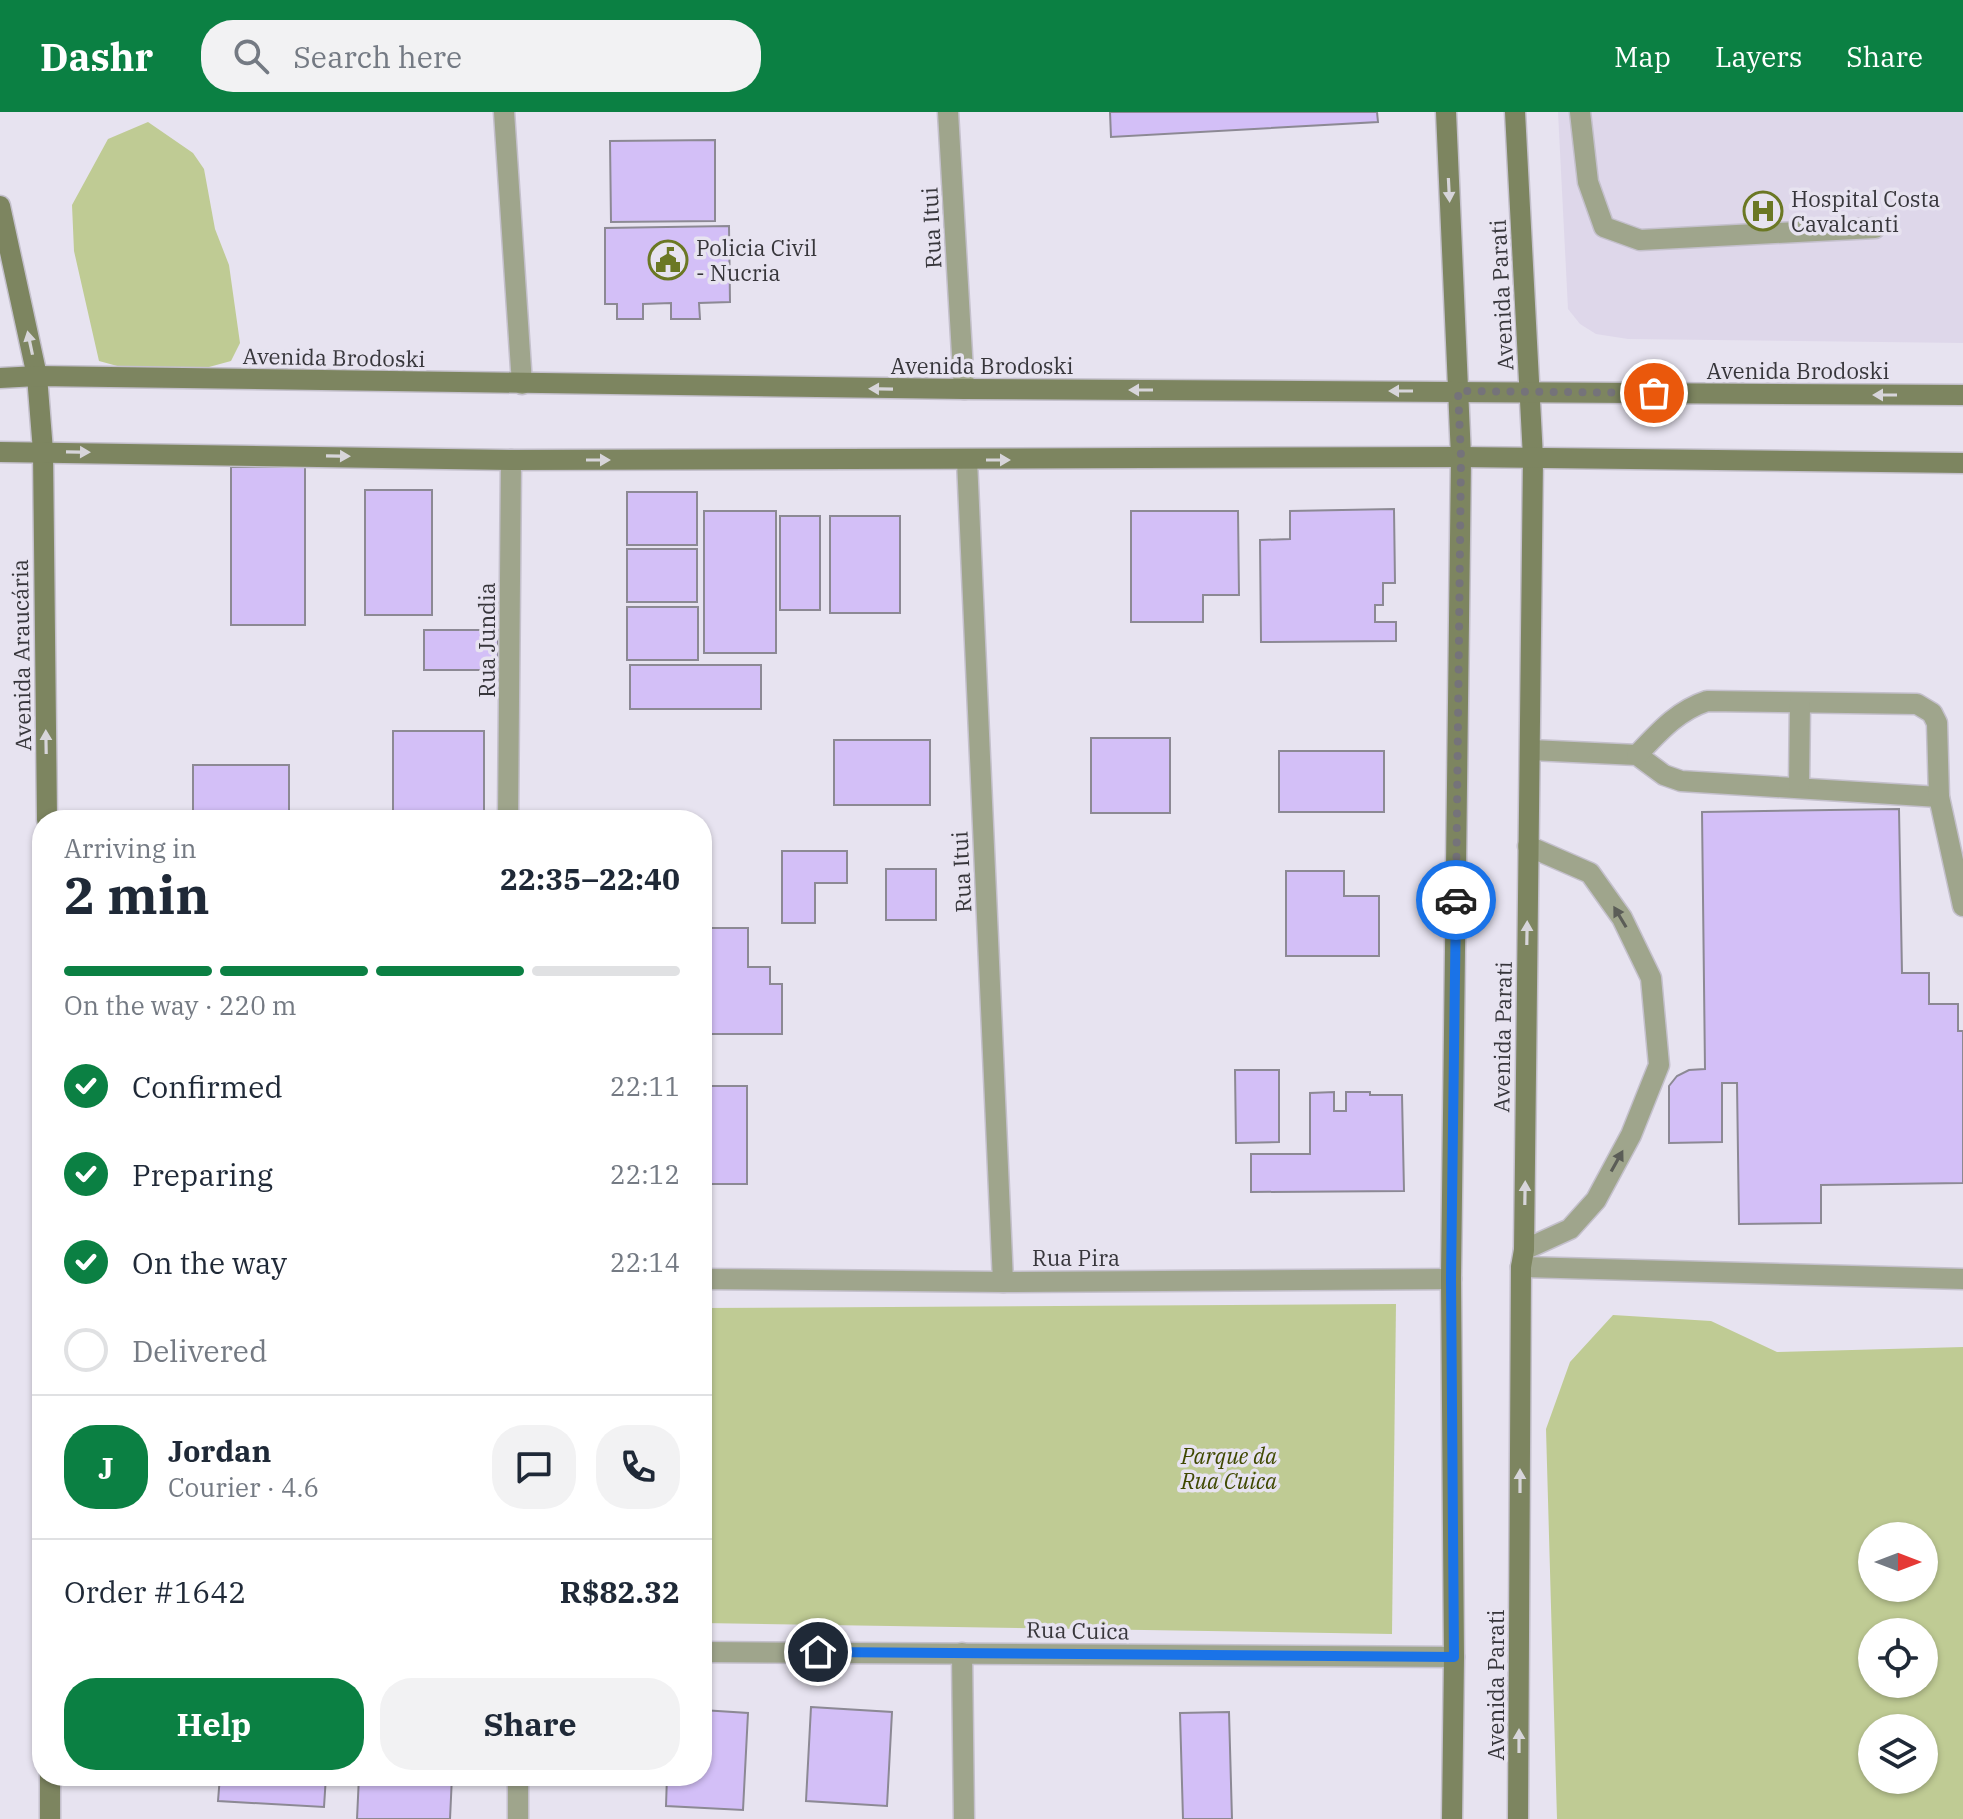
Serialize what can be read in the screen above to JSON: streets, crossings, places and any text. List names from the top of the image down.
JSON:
{
  "streets": {
    "street": [
      "Rua Itui",
      "Avenida Parati",
      "Avenida Brodoski",
      "Rua Jundia",
      "Avenida Araucária",
      "Rua Pira",
      "Rua Cuica"
    ]
  },
  "crossings": [
    ["Rua Itui", "Avenida Brodoski"],
    ["Rua Itui", "Rua Pira"],
    ["Avenida Parati", "Avenida Brodoski"],
    ["Avenida Parati", "Rua Pira"],
    ["Avenida Parati", "Rua Cuica"],
    ["Avenida Brodoski", "Avenida Araucária"]
  ],
  "one_way": ["Avenida Araucária"],
  "parks": ["Parque da Rua Cuica"],
  "places": {
    "hospital": ["Hospital Costa Cavalcanti"],
    "public building": ["Policia Civil - Nucria"]
  },
  "north": "right",
  "page": {
    "header": "Dashr",
    "search": "Search here",
    "nav": ["Map", "Layers", "Share"],
    "heading": ["2 min", "Arriving in", "22:35–22:40"],
    "panel": [
      "Jordan",
      "Courier · 4.6",
      "Order #1642",
      "R$82.32"
    ],
    "bar": "On the way · 220 m",
    "list": [
      ["Confirmed", "22:11"],
      ["Preparing", "22:12"],
      ["On the way", "22:14"],
      "Delivered"
    ],
    "round": "J",
    "buttons": ["Help", "Share"]
  }
}
